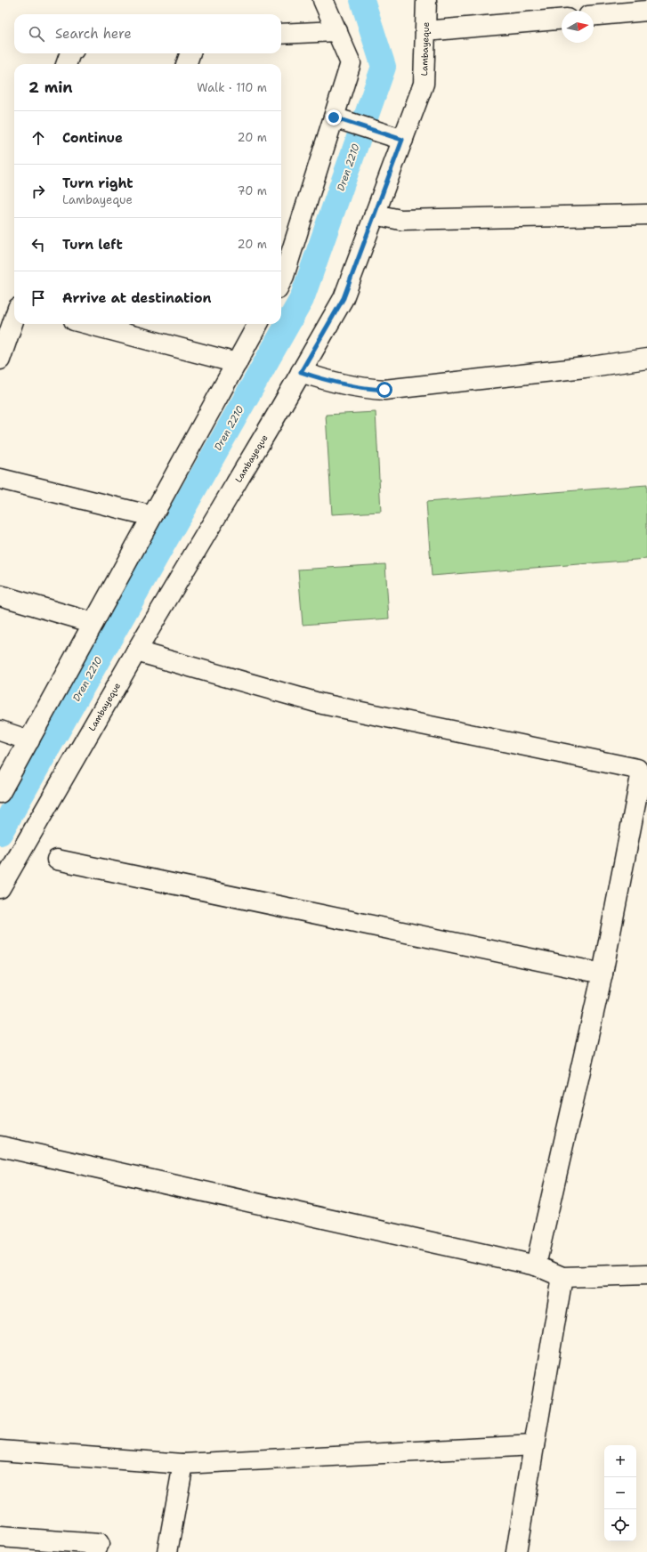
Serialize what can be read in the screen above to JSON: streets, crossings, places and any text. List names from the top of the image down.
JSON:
{
  "streets": {
    "street": ["Lambayeque"]
  },
  "water": ["Dren 2210"],
  "north": "right",
  "page": {
    "search": "Search here",
    "heading": ["2 min", "Walk · 110 m"],
    "list": [
      ["Continue", "20 m"],
      ["Turn right", "Lambayeque", "70 m"],
      ["Turn left", "20 m"],
      "Arrive at destination"
    ],
    "map_buttons": ["+", "−"]
  }
}
